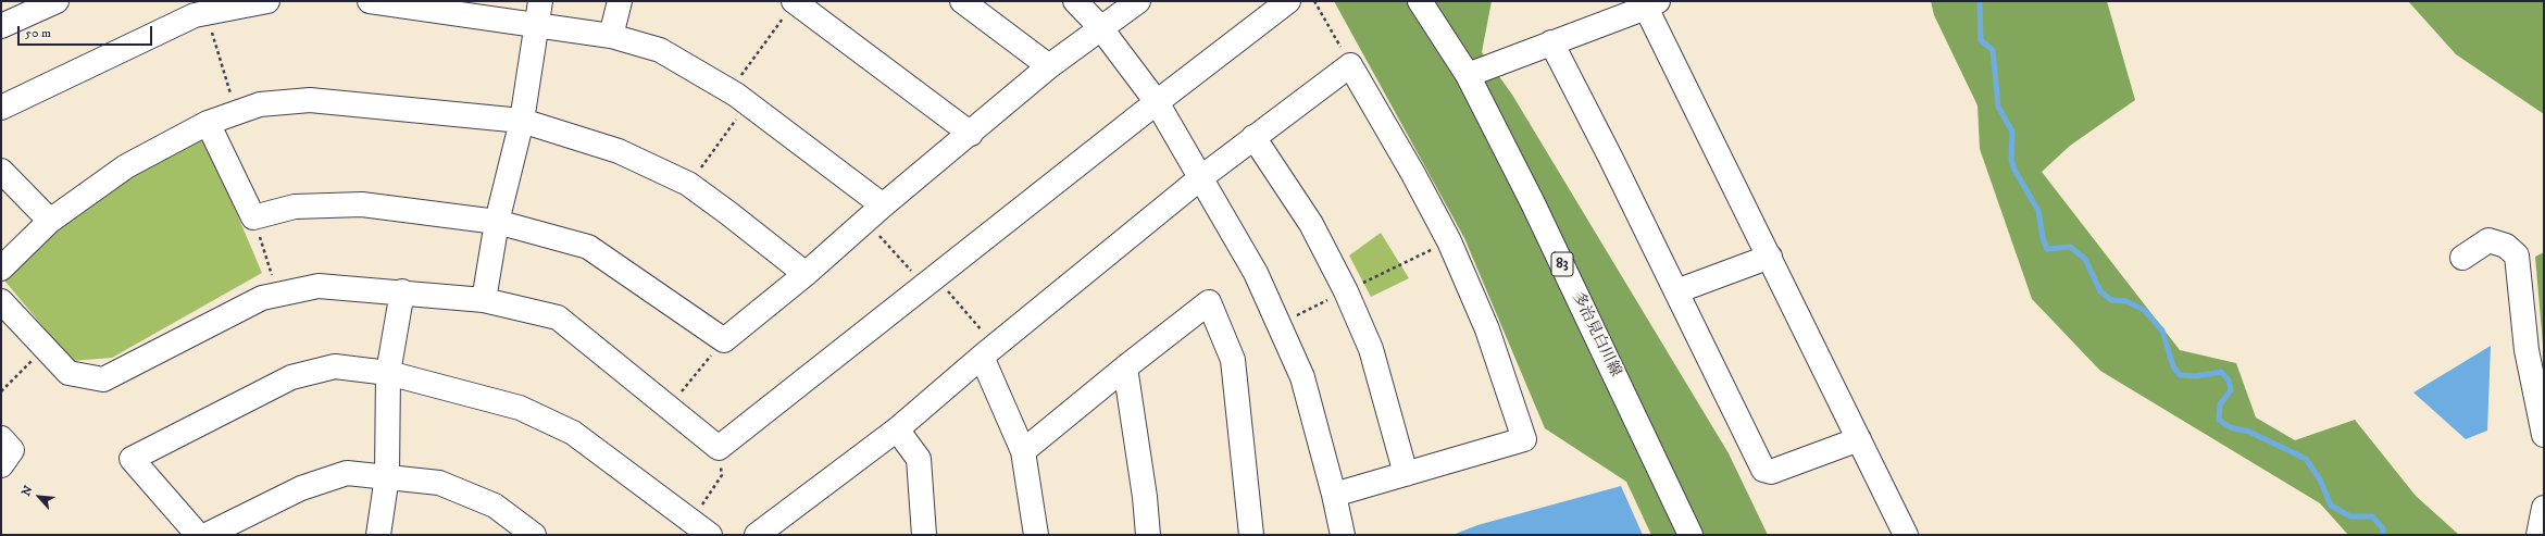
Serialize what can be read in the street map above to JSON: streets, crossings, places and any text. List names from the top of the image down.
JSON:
{
  "streets": {
    "street": ["83", "多治見白川線"]
  },
  "scale_bar": "50 m",
  "north": "top left"
}
